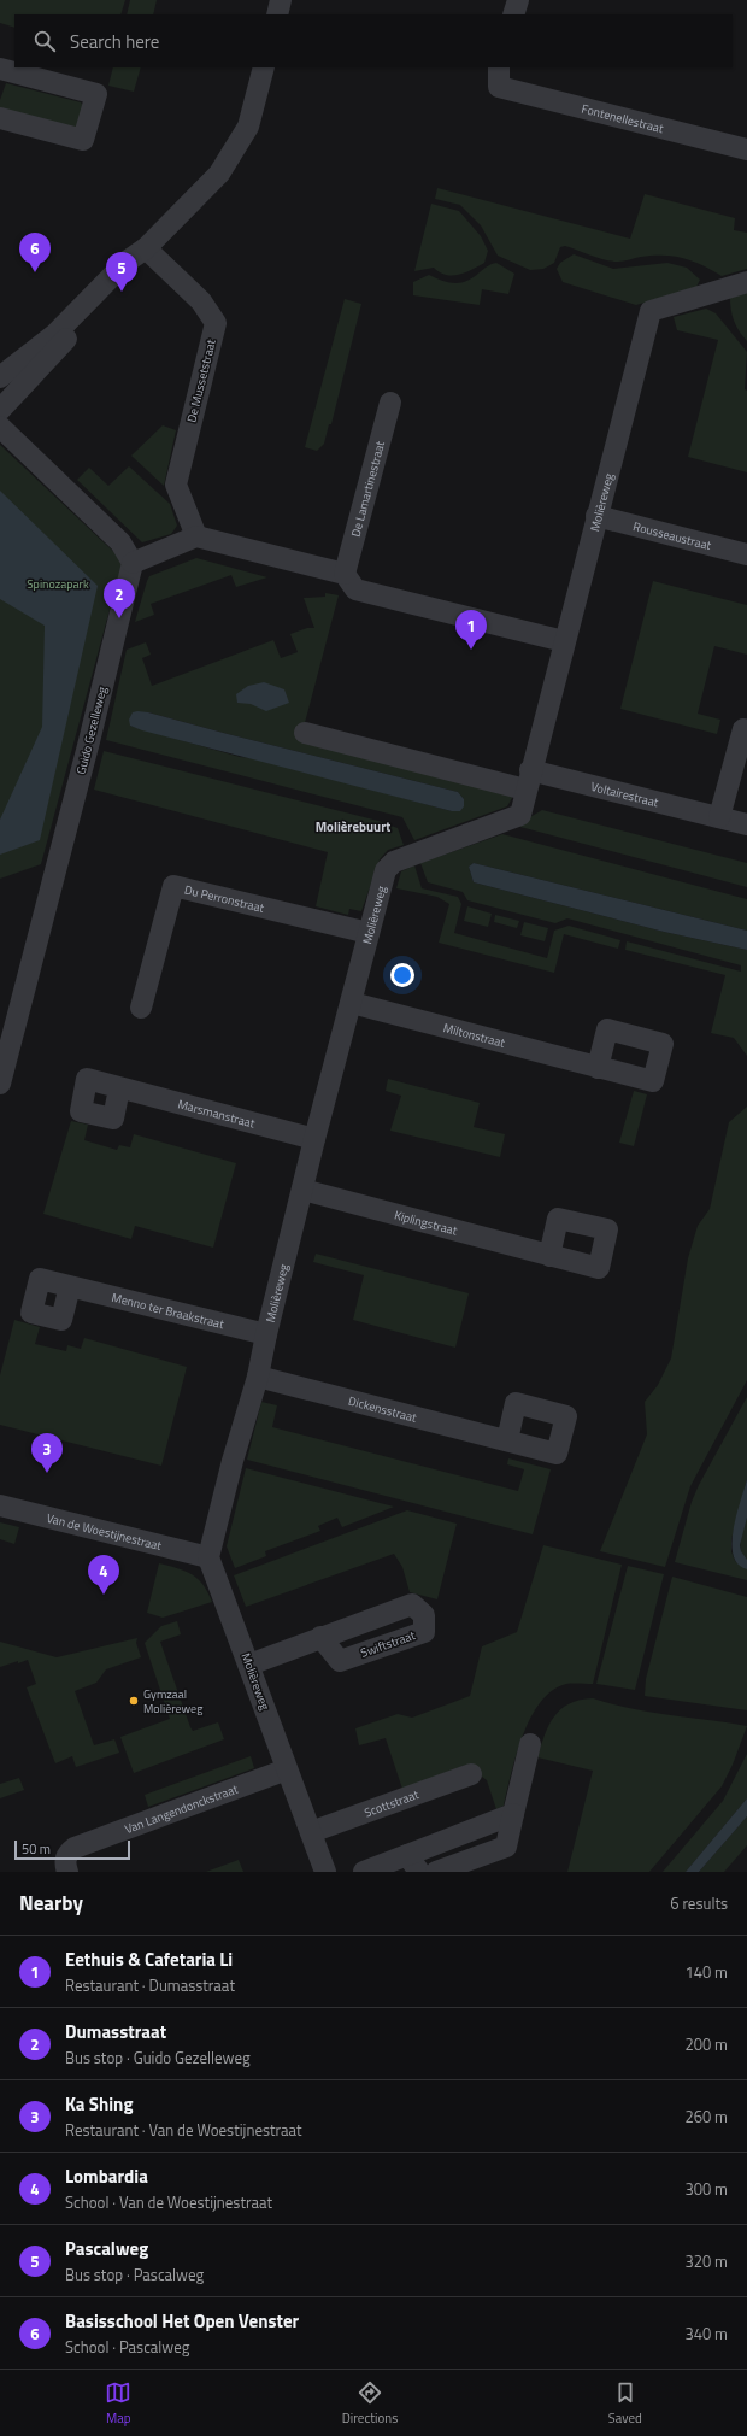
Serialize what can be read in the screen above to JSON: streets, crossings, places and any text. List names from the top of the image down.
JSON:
{
  "streets": {
    "street": [
      "Fontenellestraat",
      "De Mussetstraat",
      "De Lamartinestraat",
      "Molièreweg",
      "Rousseaustraat",
      "Guido Gezelleweg",
      "Voltairestraat",
      "Du Perronstraat",
      "Miltonstraat",
      "Marsmanstraat",
      "Kiplingstraat",
      "Menno ter Braakstraat",
      "Dickensstraat",
      "Van de Woestijnestraat",
      "Scottstraat",
      "Van Langendonckstraat"
    ]
  },
  "crossings": [
    ["Molièreweg", "Rousseaustraat"],
    ["Molièreweg", "Voltairestraat"],
    ["Molièreweg", "Du Perronstraat"],
    ["Molièreweg", "Miltonstraat"],
    ["Molièreweg", "Marsmanstraat"],
    ["Molièreweg", "Kiplingstraat"],
    ["Molièreweg", "Menno ter Braakstraat"],
    ["Molièreweg", "Dickensstraat"],
    ["Molièreweg", "Van de Woestijnestraat"],
    ["Molièreweg", "Scottstraat"],
    ["Molièreweg", "Van Langendonckstraat"]
  ],
  "districts": ["Molièrebuurt"],
  "parks": ["Spinozapark"],
  "places": ["Gymzaal Molièreweg"],
  "scale_bar": "50 m",
  "page": {
    "search": "Search here",
    "pins": [
      "6",
      "5",
      "2",
      "1",
      "3",
      "4"
    ],
    "scale": "50 m",
    "heading": ["Nearby", "6 results"],
    "list": [
      {
        "mark": "1",
        "name": "Eethuis & Cafetaria Li",
        "note": "Restaurant · Dumasstraat",
        "value": "140 m"
      },
      {
        "mark": "2",
        "name": "Dumasstraat",
        "note": "Bus stop · Guido Gezelleweg",
        "value": "200 m"
      },
      {
        "mark": "3",
        "name": "Ka Shing",
        "note": "Restaurant · Van de Woestijnestraat",
        "value": "260 m"
      },
      {
        "mark": "4",
        "name": "Lombardia",
        "note": "School · Van de Woestijnestraat",
        "value": "300 m"
      },
      {
        "mark": "5",
        "name": "Pascalweg",
        "note": "Bus stop · Pascalweg",
        "value": "320 m"
      },
      {
        "mark": "6",
        "name": "Basisschool Het Open Venster",
        "note": "School · Pascalweg",
        "value": "340 m"
      }
    ],
    "nav": ["Map", "Directions", "Saved"]
  }
}
